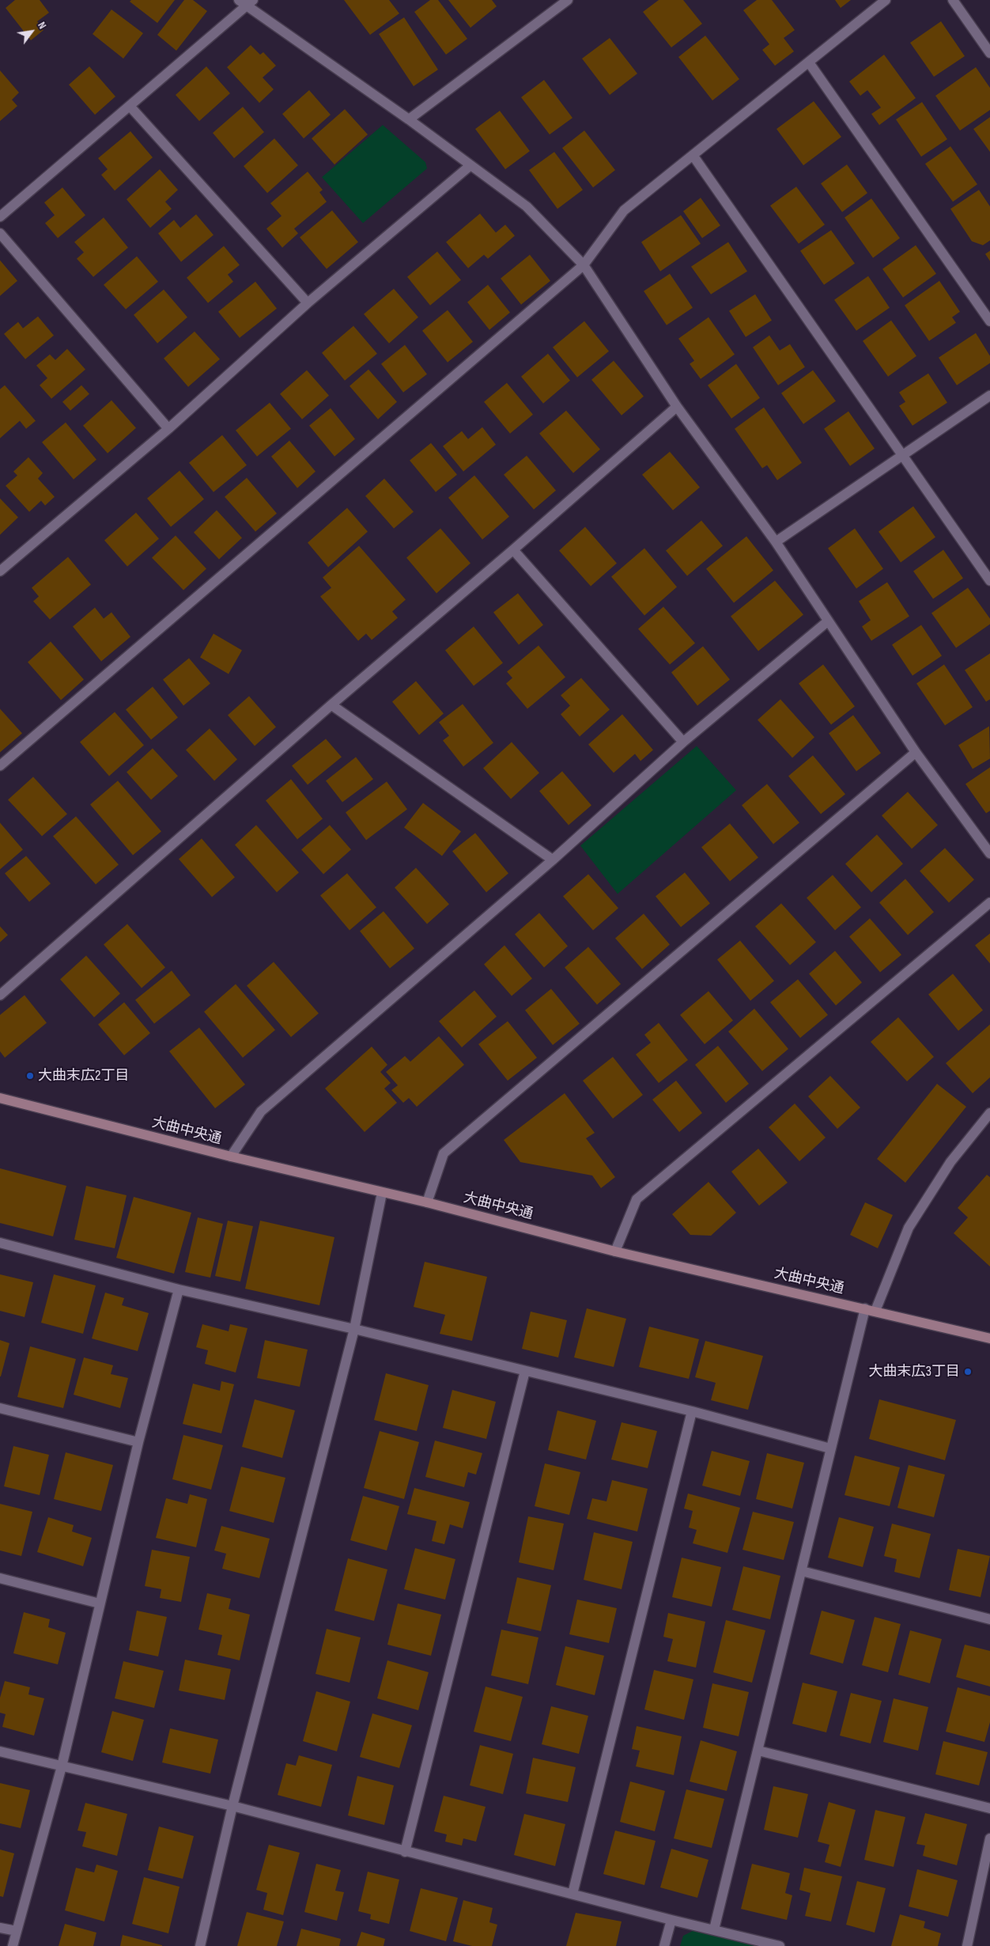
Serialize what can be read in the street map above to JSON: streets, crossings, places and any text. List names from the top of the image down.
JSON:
{
  "streets": {
    "main road": ["大曲中央通"]
  },
  "places": ["大曲末広2丁目", "大曲末広3丁目"],
  "north": "top right"
}
